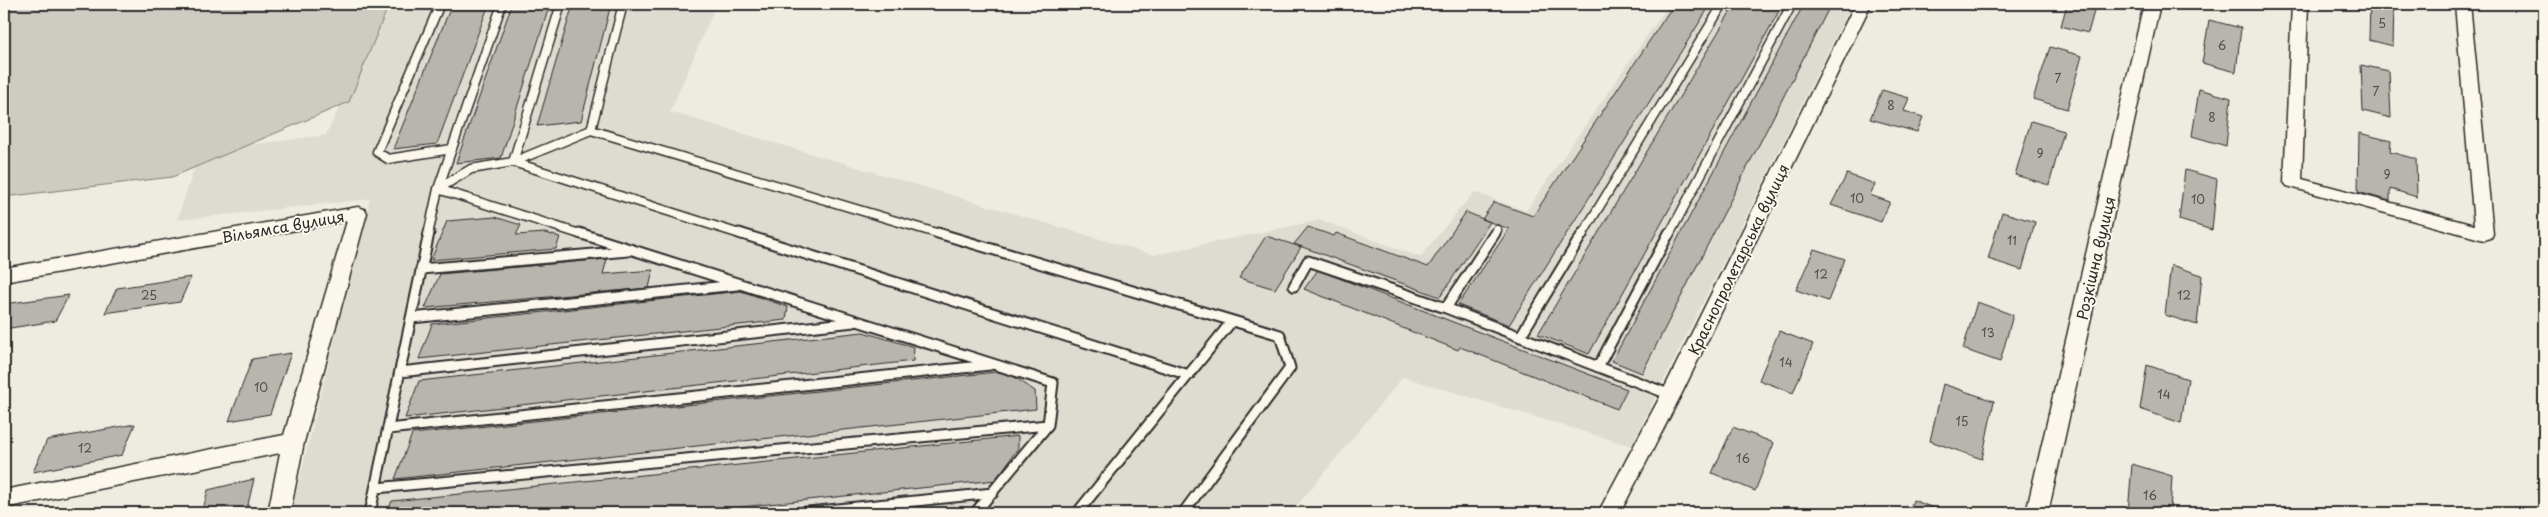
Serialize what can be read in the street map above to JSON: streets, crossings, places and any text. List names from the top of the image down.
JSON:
{
  "streets": {
    "street": ["Вільямса вулиця", "Розкішна вулиця", "Краснопролетарська вулиця"]
  },
  "house_numbers": [
    "5",
    "6",
    "7",
    "7",
    "8",
    "8",
    "9",
    "9",
    "10",
    "10",
    "11",
    "12",
    "25",
    "12",
    "13",
    "14",
    "10",
    "14",
    "15",
    "12",
    "16",
    "16"
  ]
}
